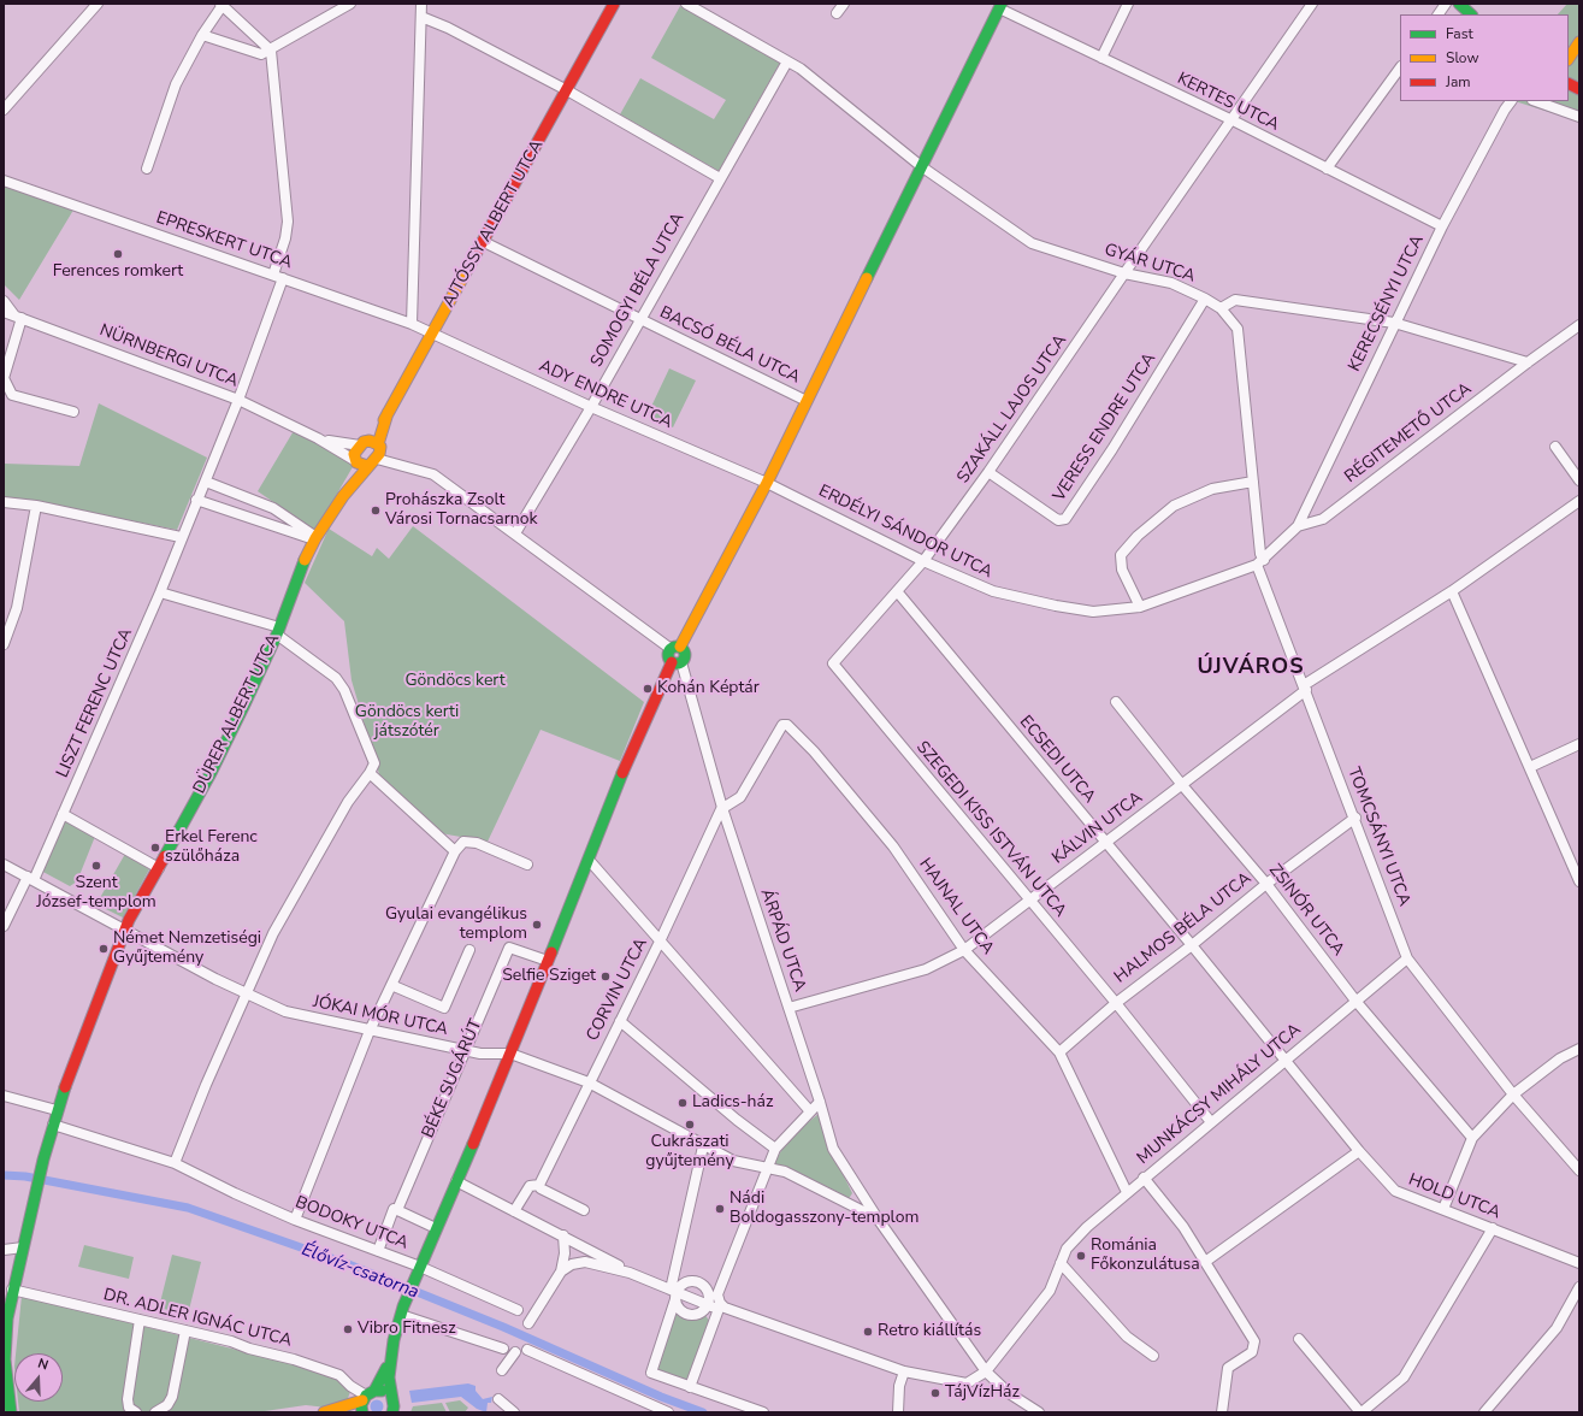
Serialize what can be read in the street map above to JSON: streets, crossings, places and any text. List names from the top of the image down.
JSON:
{
  "streets": {
    "main road": ["AJTÓSSY ALBERT UTCA", "DÜRER ALBERT UTCA"],
    "street": [
      "KERTES UTCA",
      "EPRESKERT UTCA",
      "GYÁR UTCA",
      "SOMOGYI BÉLA UTCA",
      "KERECSÉNYI UTCA",
      "BACSÓ BÉLA UTCA",
      "NÜRNBERGI UTCA",
      "ADY ENDRE UTCA",
      "SZAKÁLL LAJOS UTCA",
      "VERESS ENDRE UTCA",
      "RÉGITEMETŐ UTCA",
      "ERDÉLYI SÁNDOR UTCA",
      "LISZT FERENC UTCA",
      "ECSEDI UTCA",
      "KÁLVIN UTCA",
      "SZEGEDI KISS ISTVÁN UTCA",
      "TOMCSÁNYI UTCA",
      "HAJNAL UTCA",
      "ZSINÓR UTCA",
      "HALMOS BÉLA UTCA",
      "ÁRPÁD UTCA",
      "CORVIN UTCA",
      "JÓKAI MÓR UTCA",
      "BÉKE SUGÁRÚT",
      "MUNKÁCSY MIHÁLY UTCA",
      "HOLD UTCA",
      "BODOKY UTCA",
      "DR. ADLER IGNÁC UTCA"
    ]
  },
  "crossings": [
    ["KERTES UTCA", "KERECSÉNYI UTCA"],
    ["KERTES UTCA", "SZAKÁLL LAJOS UTCA"],
    ["AJTÓSSY ALBERT UTCA", "EPRESKERT UTCA"],
    ["AJTÓSSY ALBERT UTCA", "BACSÓ BÉLA UTCA"],
    ["AJTÓSSY ALBERT UTCA", "NÜRNBERGI UTCA"],
    ["AJTÓSSY ALBERT UTCA", "ADY ENDRE UTCA"],
    ["AJTÓSSY ALBERT UTCA", "DÜRER ALBERT UTCA"],
    ["EPRESKERT UTCA", "ADY ENDRE UTCA"],
    ["EPRESKERT UTCA", "LISZT FERENC UTCA"],
    ["GYÁR UTCA", "SOMOGYI BÉLA UTCA"],
    ["GYÁR UTCA", "SZAKÁLL LAJOS UTCA"],
    ["GYÁR UTCA", "VERESS ENDRE UTCA"],
    ["GYÁR UTCA", "TOMCSÁNYI UTCA"],
    ["SOMOGYI BÉLA UTCA", "BACSÓ BÉLA UTCA"],
    ["SOMOGYI BÉLA UTCA", "NÜRNBERGI UTCA"],
    ["SOMOGYI BÉLA UTCA", "ADY ENDRE UTCA"],
    ["KERECSÉNYI UTCA", "RÉGITEMETŐ UTCA"],
    ["NÜRNBERGI UTCA", "LISZT FERENC UTCA"],
    ["NÜRNBERGI UTCA", "DÜRER ALBERT UTCA"],
    ["ADY ENDRE UTCA", "ERDÉLYI SÁNDOR UTCA"],
    ["SZAKÁLL LAJOS UTCA", "VERESS ENDRE UTCA"],
    ["SZAKÁLL LAJOS UTCA", "ERDÉLYI SÁNDOR UTCA"],
    ["SZAKÁLL LAJOS UTCA", "SZEGEDI KISS ISTVÁN UTCA"],
    ["RÉGITEMETŐ UTCA", "ERDÉLYI SÁNDOR UTCA"],
    ["RÉGITEMETŐ UTCA", "TOMCSÁNYI UTCA"],
    ["ERDÉLYI SÁNDOR UTCA", "SZEGEDI KISS ISTVÁN UTCA"],
    ["ERDÉLYI SÁNDOR UTCA", "TOMCSÁNYI UTCA"],
    ["LISZT FERENC UTCA", "JÓKAI MÓR UTCA"],
    ["DÜRER ALBERT UTCA", "JÓKAI MÓR UTCA"],
    ["DÜRER ALBERT UTCA", "BODOKY UTCA"],
    ["DÜRER ALBERT UTCA", "DR. ADLER IGNÁC UTCA"],
    ["ECSEDI UTCA", "KÁLVIN UTCA"],
    ["ECSEDI UTCA", "SZEGEDI KISS ISTVÁN UTCA"],
    ["ECSEDI UTCA", "HALMOS BÉLA UTCA"],
    ["ECSEDI UTCA", "MUNKÁCSY MIHÁLY UTCA"],
    ["ECSEDI UTCA", "HOLD UTCA"],
    ["KÁLVIN UTCA", "SZEGEDI KISS ISTVÁN UTCA"],
    ["KÁLVIN UTCA", "TOMCSÁNYI UTCA"],
    ["KÁLVIN UTCA", "HAJNAL UTCA"],
    ["KÁLVIN UTCA", "ZSINÓR UTCA"],
    ["KÁLVIN UTCA", "ÁRPÁD UTCA"],
    ["SZEGEDI KISS ISTVÁN UTCA", "HALMOS BÉLA UTCA"],
    ["SZEGEDI KISS ISTVÁN UTCA", "MUNKÁCSY MIHÁLY UTCA"],
    ["TOMCSÁNYI UTCA", "HALMOS BÉLA UTCA"],
    ["TOMCSÁNYI UTCA", "MUNKÁCSY MIHÁLY UTCA"],
    ["HAJNAL UTCA", "HALMOS BÉLA UTCA"],
    ["HAJNAL UTCA", "ÁRPÁD UTCA"],
    ["HAJNAL UTCA", "CORVIN UTCA"],
    ["HAJNAL UTCA", "MUNKÁCSY MIHÁLY UTCA"],
    ["ZSINÓR UTCA", "HALMOS BÉLA UTCA"],
    ["ZSINÓR UTCA", "MUNKÁCSY MIHÁLY UTCA"],
    ["ÁRPÁD UTCA", "CORVIN UTCA"],
    ["ÁRPÁD UTCA", "JÓKAI MÓR UTCA"],
    ["ÁRPÁD UTCA", "MUNKÁCSY MIHÁLY UTCA"],
    ["CORVIN UTCA", "JÓKAI MÓR UTCA"],
    ["JÓKAI MÓR UTCA", "BÉKE SUGÁRÚT"],
    ["JÓKAI MÓR UTCA", "MUNKÁCSY MIHÁLY UTCA"],
    ["BÉKE SUGÁRÚT", "BODOKY UTCA"],
    ["MUNKÁCSY MIHÁLY UTCA", "HOLD UTCA"]
  ],
  "districts": ["ÚJVÁROS"],
  "water": ["Élővíz-csatorna"],
  "parks": ["Göndöcs kert", "Göndöcs kerti játszótér"],
  "places": [
    "Ferences romkert",
    "Prohászka Zsolt Városi Tornacsarnok",
    "Kohán Képtár",
    "Erkel Ferenc szülőháza",
    "Szent József-templom",
    "Gyulai evangélikus templom",
    "Német Nemzetiségi Gyűjtemény",
    "Selfie Sziget",
    "Ladics-ház",
    "Cukrászati gyűjtemény",
    "Nádi Boldogasszony-templom",
    "Románia Főkonzulátusa",
    "Vibro Fitnesz",
    "Retro kiállítás",
    "TájVízHáz"
  ],
  "legend": ["Fast", "Slow", "Jam"],
  "north": "top"
}
